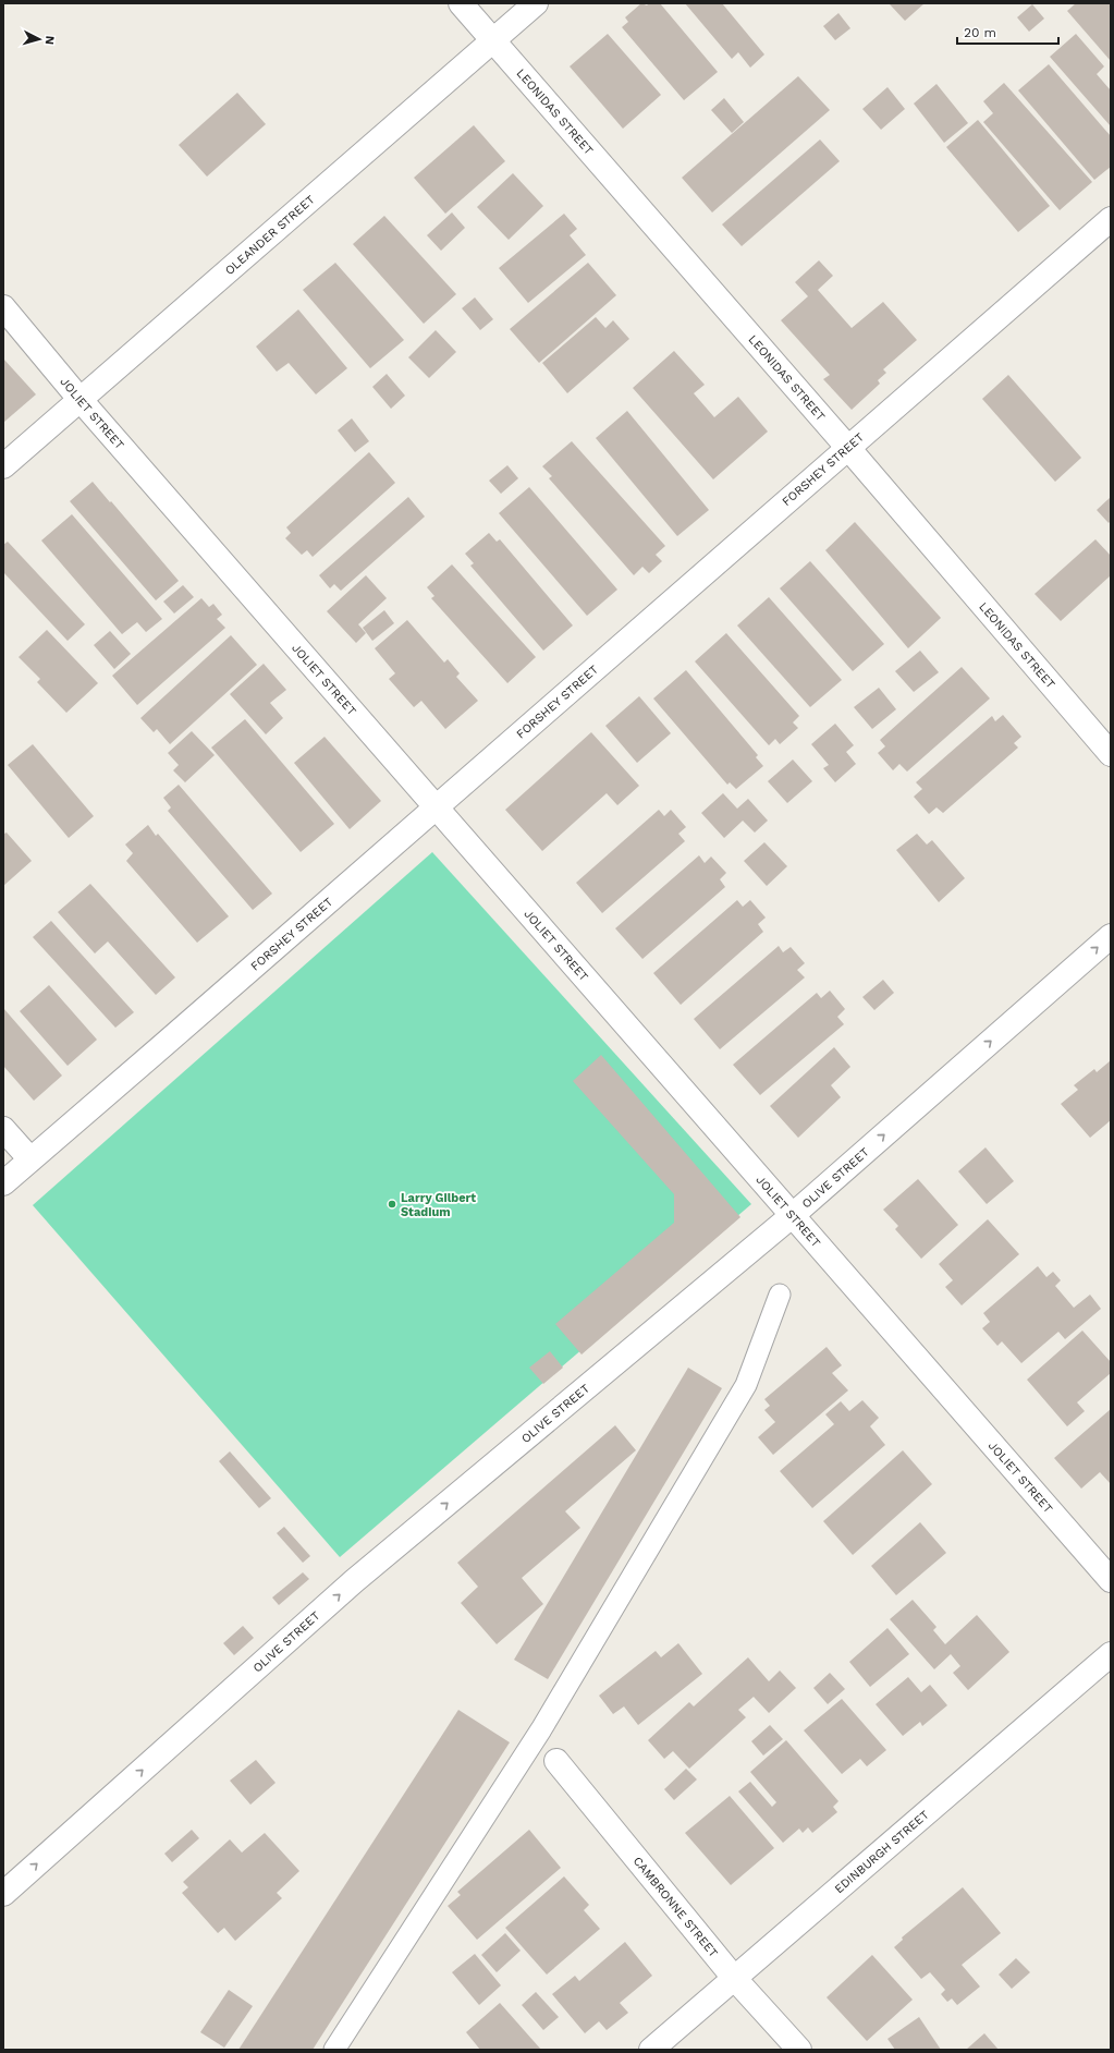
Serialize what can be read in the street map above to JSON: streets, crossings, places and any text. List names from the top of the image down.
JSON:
{
  "streets": {
    "street": [
      "LEONIDAS STREET",
      "OLEANDER STREET",
      "JOLIET STREET",
      "FORSHEY STREET",
      "OLIVE STREET",
      "EDINBURGH STREET",
      "CAMBRONNE STREET"
    ]
  },
  "crossings": [
    ["LEONIDAS STREET", "OLEANDER STREET"],
    ["LEONIDAS STREET", "FORSHEY STREET"],
    ["OLEANDER STREET", "JOLIET STREET"],
    ["JOLIET STREET", "FORSHEY STREET"],
    ["JOLIET STREET", "OLIVE STREET"],
    ["EDINBURGH STREET", "CAMBRONNE STREET"]
  ],
  "one_way": ["OLIVE STREET"],
  "places": ["Larry Gilbert Stadium"],
  "scale_bar": "20 m",
  "north": "right"
}
